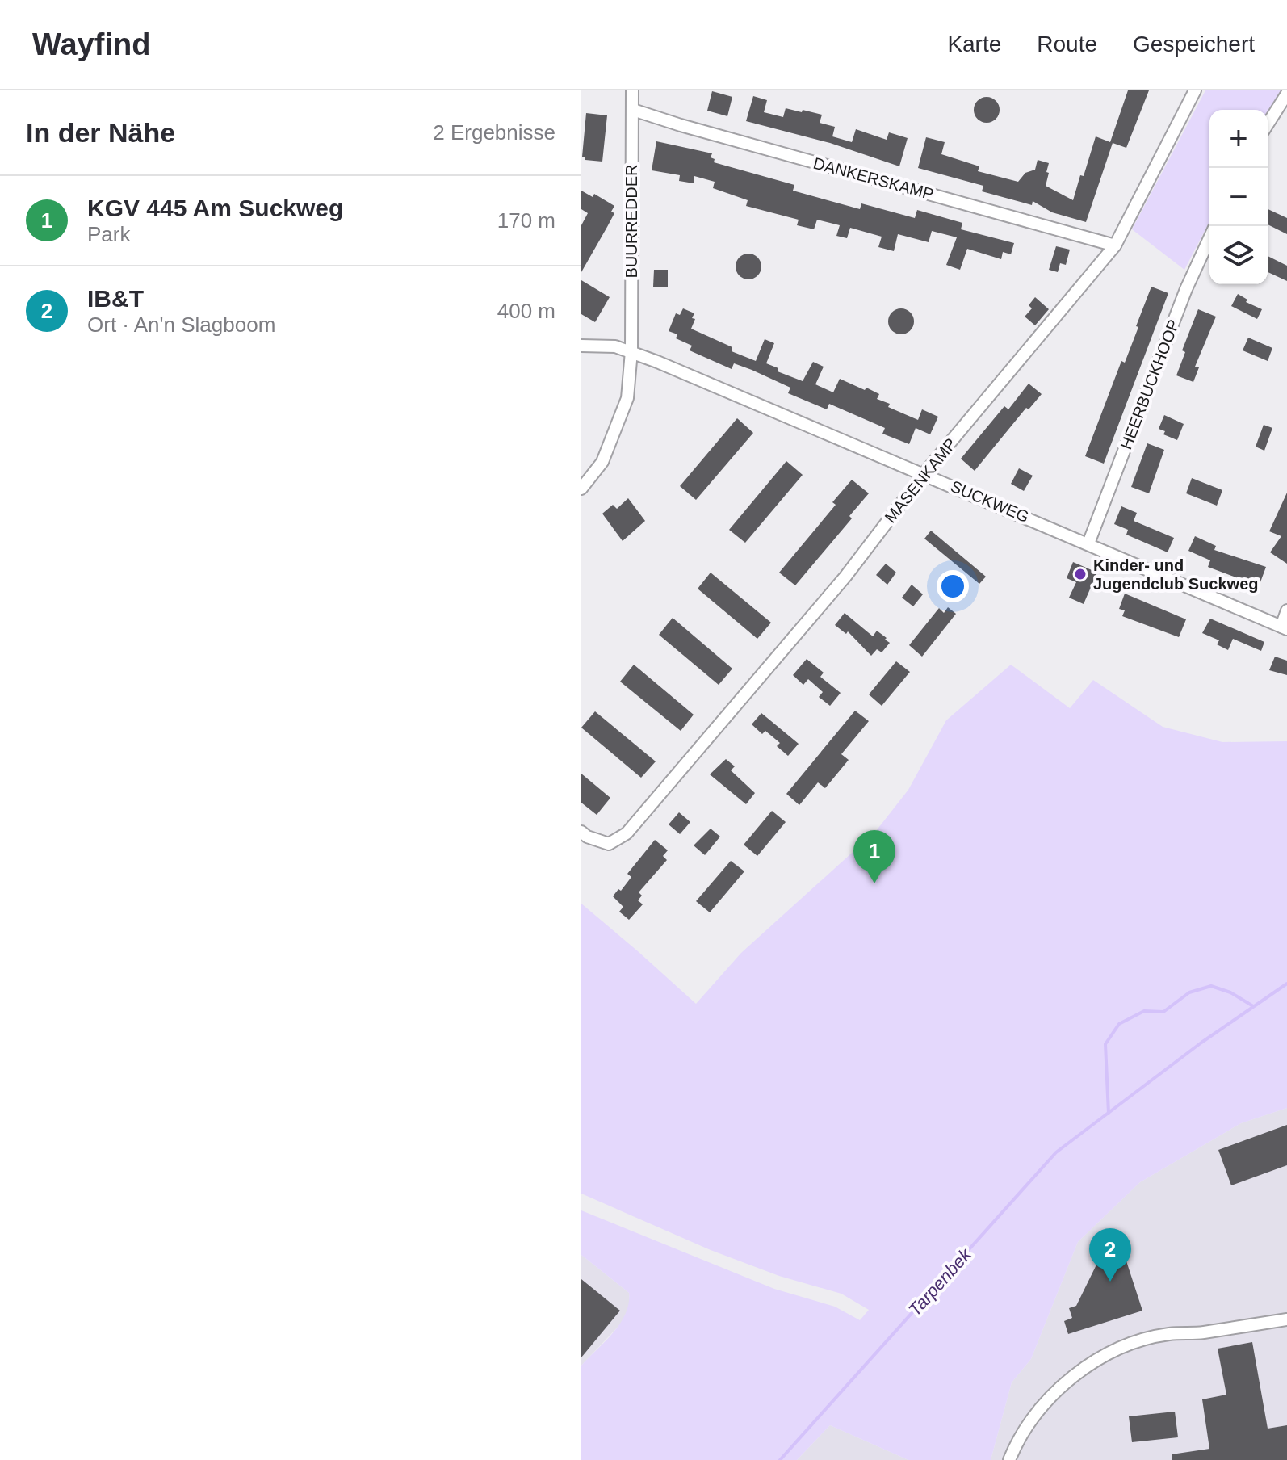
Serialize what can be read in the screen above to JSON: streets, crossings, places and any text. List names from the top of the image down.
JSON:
{
  "streets": {
    "street": [
      "DANKERSKAMP",
      "BUURREDDER",
      "HEERBUCKHOOP",
      "MASENKAMP",
      "SUCKWEG"
    ]
  },
  "crossings": [
    ["DANKERSKAMP", "BUURREDDER"],
    ["DANKERSKAMP", "MASENKAMP"],
    ["BUURREDDER", "SUCKWEG"],
    ["HEERBUCKHOOP", "SUCKWEG"],
    ["MASENKAMP", "SUCKWEG"]
  ],
  "water": ["Tarpenbek"],
  "places": ["Kinder- und Jugendclub Suckweg"],
  "page": {
    "header": "Wayfind",
    "nav": ["Karte", "Route", "Gespeichert"],
    "heading": ["In der Nähe", "2 Ergebnisse"],
    "map_buttons": ["+", "−"],
    "list": [
      {
        "mark": "1",
        "name": "KGV 445 Am Suckweg",
        "note": "Park",
        "value": "170 m"
      },
      {
        "mark": "2",
        "name": "IB&T",
        "note": "Ort · An'n Slagboom",
        "value": "400 m"
      }
    ],
    "pins": ["1", "2"]
  }
}
